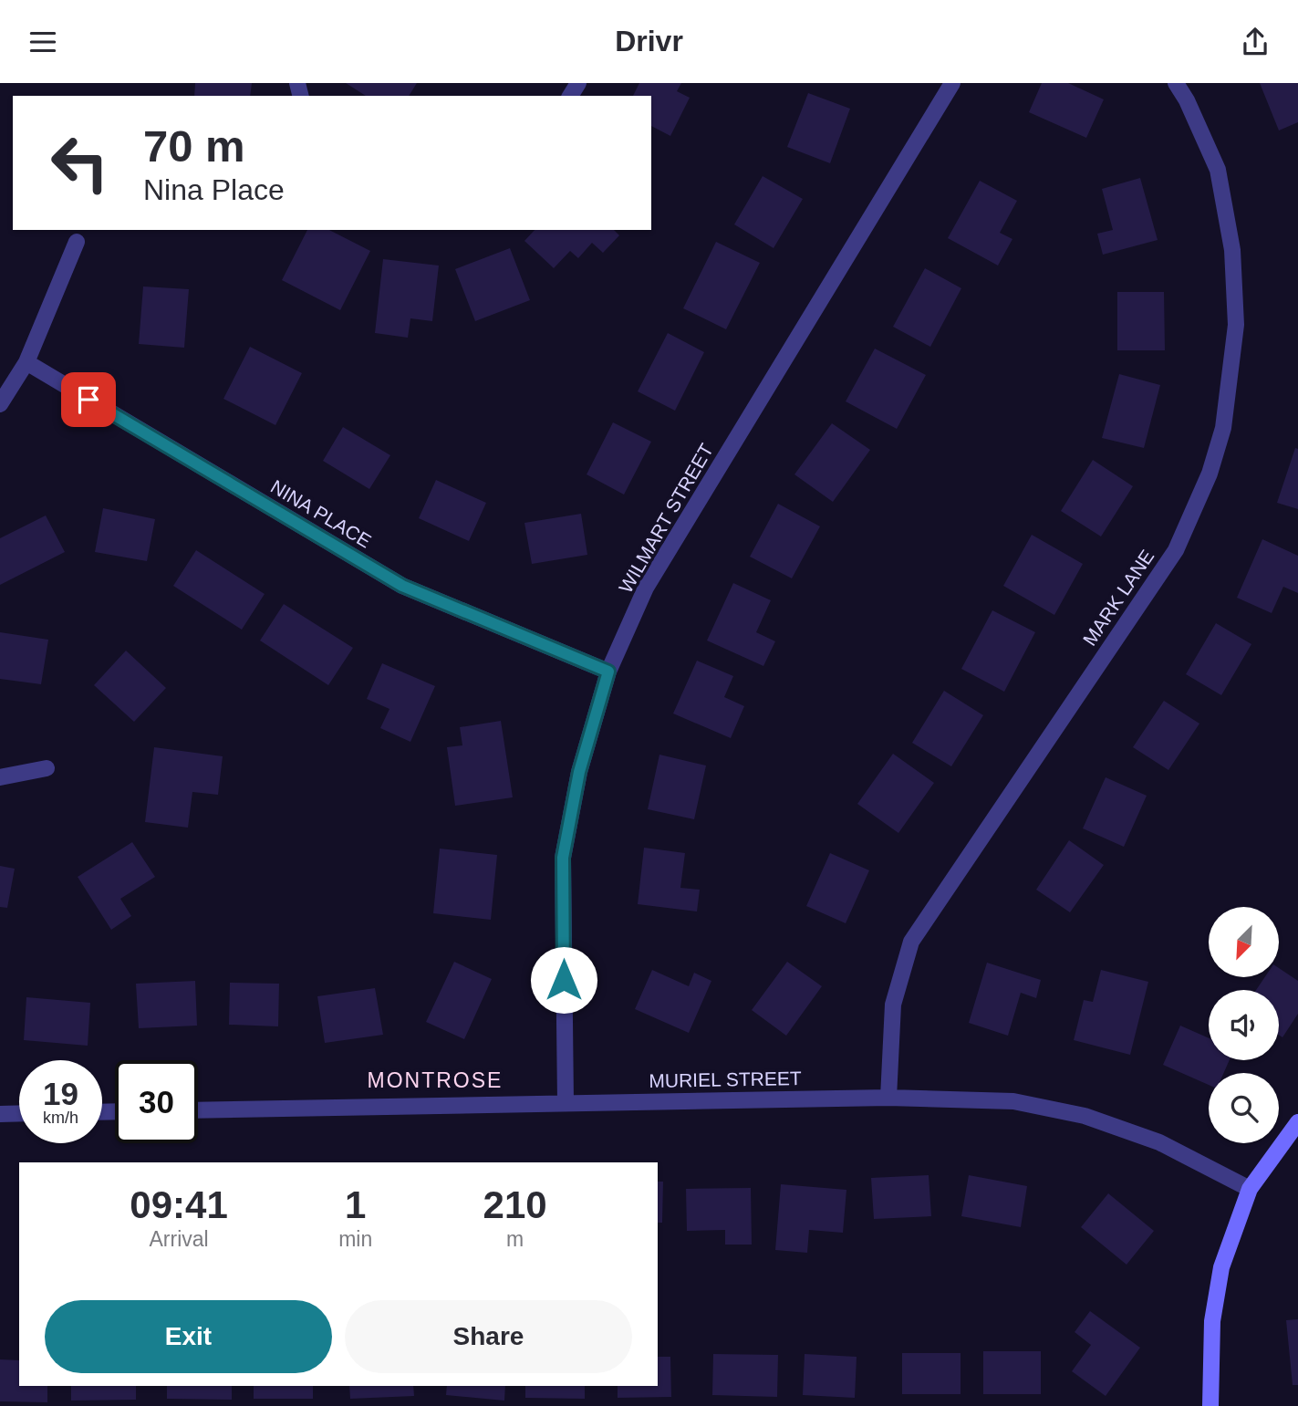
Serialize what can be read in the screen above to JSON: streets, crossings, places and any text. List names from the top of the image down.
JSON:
{
  "streets": {
    "street": [
      "NINA PLACE",
      "WILMART STREET",
      "MARK LANE",
      "MURIEL STREET"
    ]
  },
  "crossings": [
    ["NINA PLACE", "WILMART STREET"],
    ["WILMART STREET", "MURIEL STREET"],
    ["MARK LANE", "MURIEL STREET"]
  ],
  "districts": ["MONTROSE"],
  "north": "bottom left",
  "page": {
    "header": "Drivr",
    "turn": ["70 m", "Nina Place"],
    "speed": "19 km/h",
    "limit": "30",
    "eta": [
      "09:41",
      "Arrival",
      "1",
      "min",
      "210",
      "m"
    ],
    "buttons": ["Exit", "Share"]
  }
}
